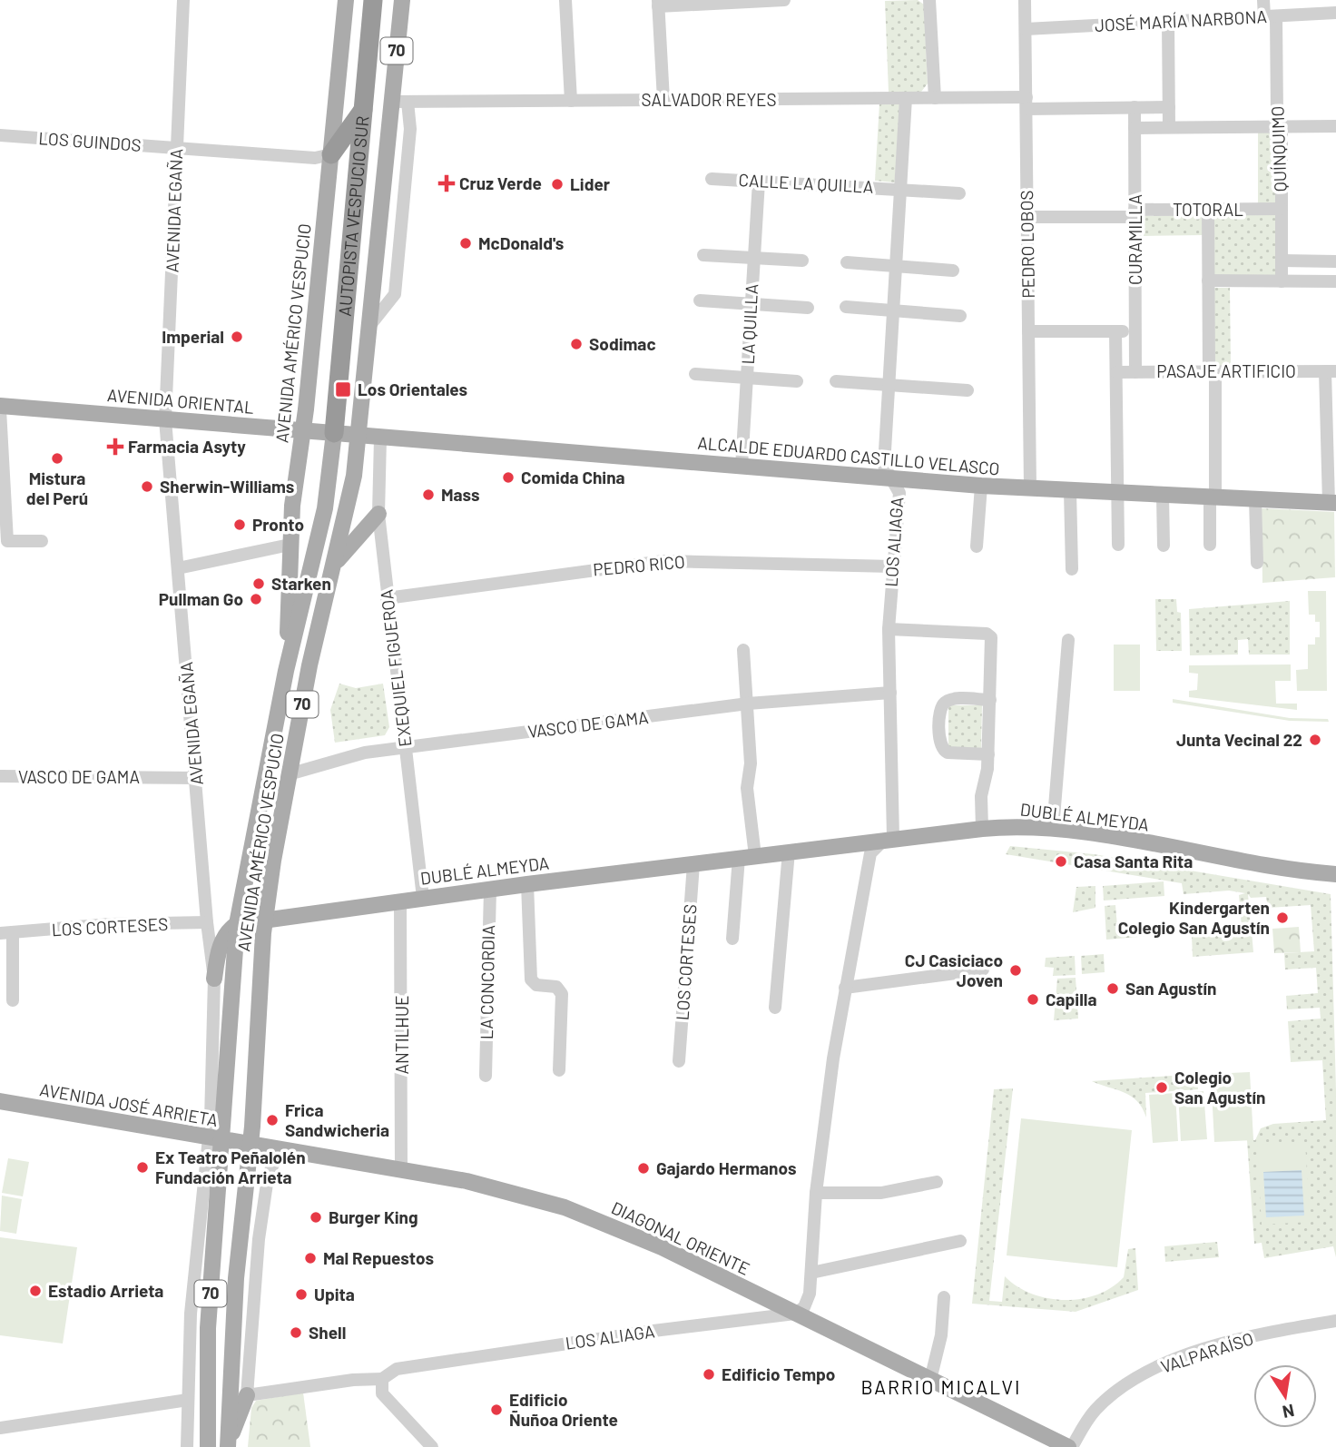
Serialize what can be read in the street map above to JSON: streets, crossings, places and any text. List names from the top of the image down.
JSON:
{
  "streets": {
    "highway": ["70", "AUTOPISTA VESPUCIO SUR"],
    "main road": [
      "AVENIDA AMÉRICO VESPUCIO",
      "AVENIDA ORIENTAL",
      "ALCALDE EDUARDO CASTILLO VELASCO",
      "DUBLÉ ALMEYDA",
      "AVENIDA JOSÉ ARRIETA",
      "DIAGONAL ORIENTE"
    ],
    "street": [
      "JOSÉ MARÍA NARBONA",
      "SALVADOR REYES",
      "LOS GUINDOS",
      "QUÍNQUIMO",
      "CALLE LA QUILLA",
      "TOTORAL",
      "AVENIDA EGAÑA",
      "CURAMILLA",
      "PEDRO LOBOS",
      "LA QUILLA",
      "PASAJE ARTIFICIO",
      "LOS ALIAGA",
      "PEDRO RICO",
      "EXEQUIEL FIGUEROA",
      "VASCO DE GAMA",
      "LOS CORTESES",
      "LA CONCORDIA",
      "ANTILHUE",
      "VALPARAÍSO"
    ]
  },
  "crossings": [
    ["JOSÉ MARÍA NARBONA", "QUÍNQUIMO"],
    ["JOSÉ MARÍA NARBONA", "PEDRO LOBOS"],
    ["SALVADOR REYES", "CURAMILLA"],
    ["SALVADOR REYES", "PEDRO LOBOS"],
    ["SALVADOR REYES", "AVENIDA AMÉRICO VESPUCIO"],
    ["SALVADOR REYES", "LOS ALIAGA"],
    ["LOS GUINDOS", "AVENIDA EGAÑA"],
    ["LOS GUINDOS", "AVENIDA AMÉRICO VESPUCIO"],
    ["QUÍNQUIMO", "TOTORAL"],
    ["CALLE LA QUILLA", "LA QUILLA"],
    ["CALLE LA QUILLA", "LOS ALIAGA"],
    ["TOTORAL", "CURAMILLA"],
    ["TOTORAL", "PEDRO LOBOS"],
    ["AVENIDA EGAÑA", "AVENIDA AMÉRICO VESPUCIO"],
    ["AVENIDA EGAÑA", "AVENIDA ORIENTAL"],
    ["AVENIDA EGAÑA", "VASCO DE GAMA"],
    ["AVENIDA EGAÑA", "LOS CORTESES"],
    ["AVENIDA EGAÑA", "AVENIDA JOSÉ ARRIETA"],
    ["AUTOPISTA VESPUCIO SUR", "AVENIDA AMÉRICO VESPUCIO"],
    ["AUTOPISTA VESPUCIO SUR", "AVENIDA ORIENTAL"],
    ["CURAMILLA", "PASAJE ARTIFICIO"],
    ["PEDRO LOBOS", "ALCALDE EDUARDO CASTILLO VELASCO"],
    ["LA QUILLA", "ALCALDE EDUARDO CASTILLO VELASCO"],
    ["AVENIDA AMÉRICO VESPUCIO", "AVENIDA ORIENTAL"],
    ["AVENIDA AMÉRICO VESPUCIO", "ALCALDE EDUARDO CASTILLO VELASCO"],
    ["AVENIDA AMÉRICO VESPUCIO", "VASCO DE GAMA"],
    ["AVENIDA AMÉRICO VESPUCIO", "DUBLÉ ALMEYDA"],
    ["AVENIDA AMÉRICO VESPUCIO", "AVENIDA JOSÉ ARRIETA"],
    ["AVENIDA AMÉRICO VESPUCIO", "DIAGONAL ORIENTE"],
    ["AVENIDA ORIENTAL", "ALCALDE EDUARDO CASTILLO VELASCO"],
    ["ALCALDE EDUARDO CASTILLO VELASCO", "LOS ALIAGA"],
    ["ALCALDE EDUARDO CASTILLO VELASCO", "EXEQUIEL FIGUEROA"],
    ["LOS ALIAGA", "PEDRO RICO"],
    ["LOS ALIAGA", "VASCO DE GAMA"],
    ["LOS ALIAGA", "DUBLÉ ALMEYDA"],
    ["LOS ALIAGA", "DIAGONAL ORIENTE"],
    ["PEDRO RICO", "EXEQUIEL FIGUEROA"],
    ["EXEQUIEL FIGUEROA", "VASCO DE GAMA"],
    ["EXEQUIEL FIGUEROA", "DUBLÉ ALMEYDA"],
    ["DUBLÉ ALMEYDA", "LOS CORTESES"],
    ["DUBLÉ ALMEYDA", "LA CONCORDIA"],
    ["DUBLÉ ALMEYDA", "ANTILHUE"],
    ["ANTILHUE", "DIAGONAL ORIENTE"],
    ["AVENIDA JOSÉ ARRIETA", "DIAGONAL ORIENTE"],
    ["DIAGONAL ORIENTE", "VALPARAÍSO"]
  ],
  "districts": ["BARRIO MICALVI"],
  "places": {
    "health": ["Cruz Verde", "Farmacia Asyty"],
    "other": [
      "Lider",
      "McDonald's",
      "Imperial",
      "Sodimac",
      "Mistura del Perú",
      "Comida China",
      "Sherwin-Williams",
      "Mass",
      "Pronto",
      "Starken",
      "Pullman Go",
      "Junta Vecinal 22",
      "Casa Santa Rita",
      "Kindergarten Colegio San Agustín",
      "CJ Casiciaco Joven",
      "San Agustín",
      "Capilla",
      "Colegio San Agustín",
      "Frica Sandwicheria",
      "Ex Teatro Peñalolén Fundación Arrieta",
      "Gajardo Hermanos",
      "Burger King",
      "Mal Repuestos",
      "Estadio Arrieta",
      "Upita",
      "Shell",
      "Edificio Tempo",
      "Edificio Ñuñoa Oriente"
    ],
    "transit": ["Los Orientales"]
  },
  "north": "bottom"
}
